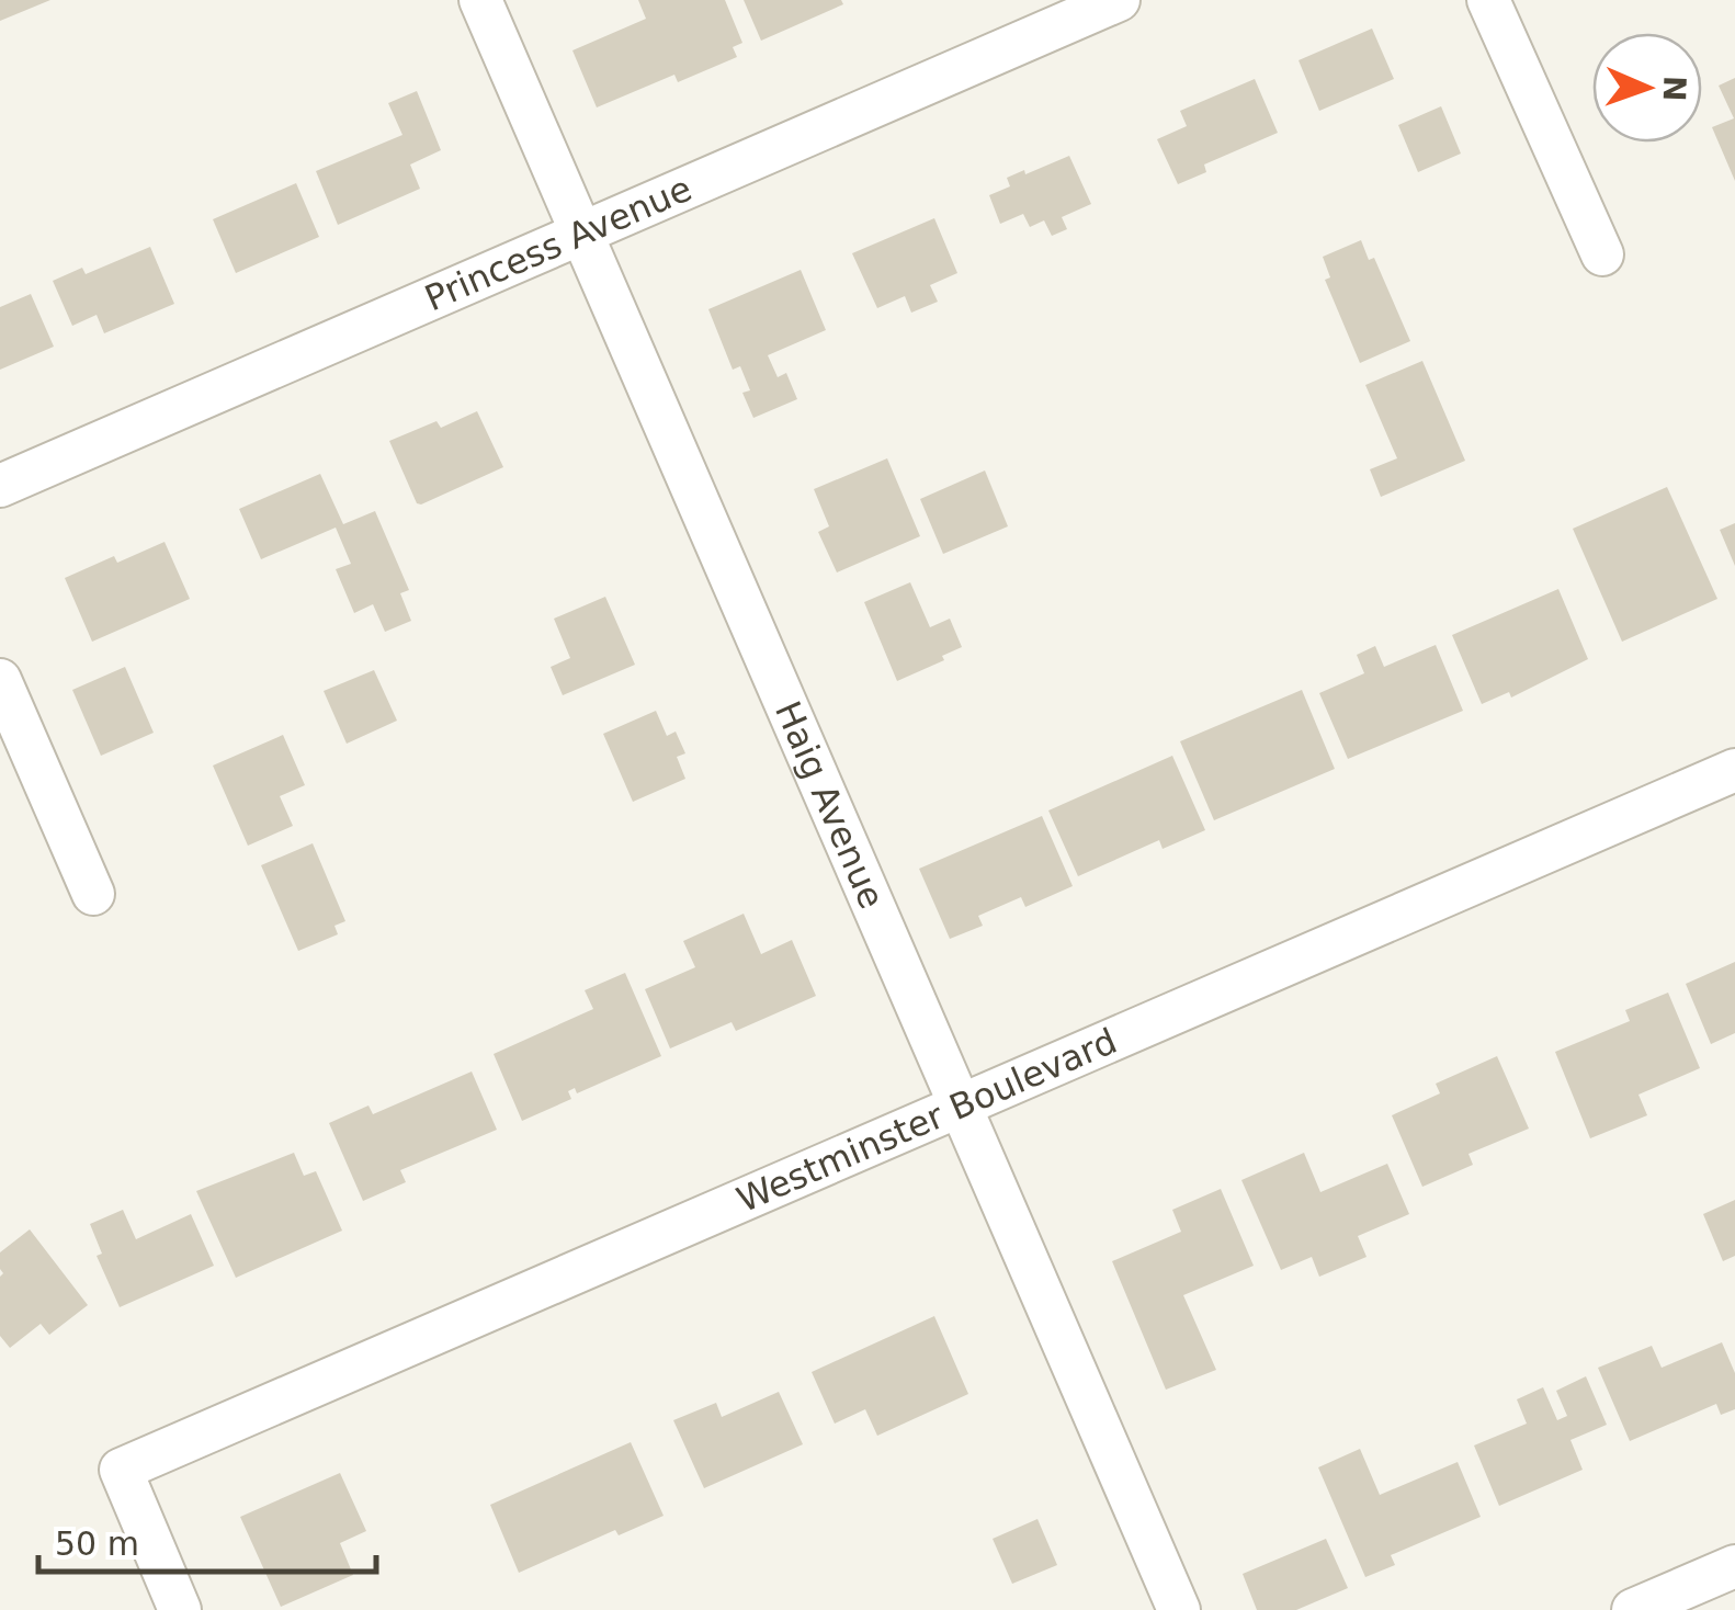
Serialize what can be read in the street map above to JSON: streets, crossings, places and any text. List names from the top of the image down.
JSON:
{
  "streets": {
    "street": ["Princess Avenue", "Haig Avenue", "Westminster Boulevard"]
  },
  "crossings": [
    ["Princess Avenue", "Haig Avenue"],
    ["Haig Avenue", "Westminster Boulevard"]
  ],
  "scale_bar": "50 m",
  "north": "right"
}
